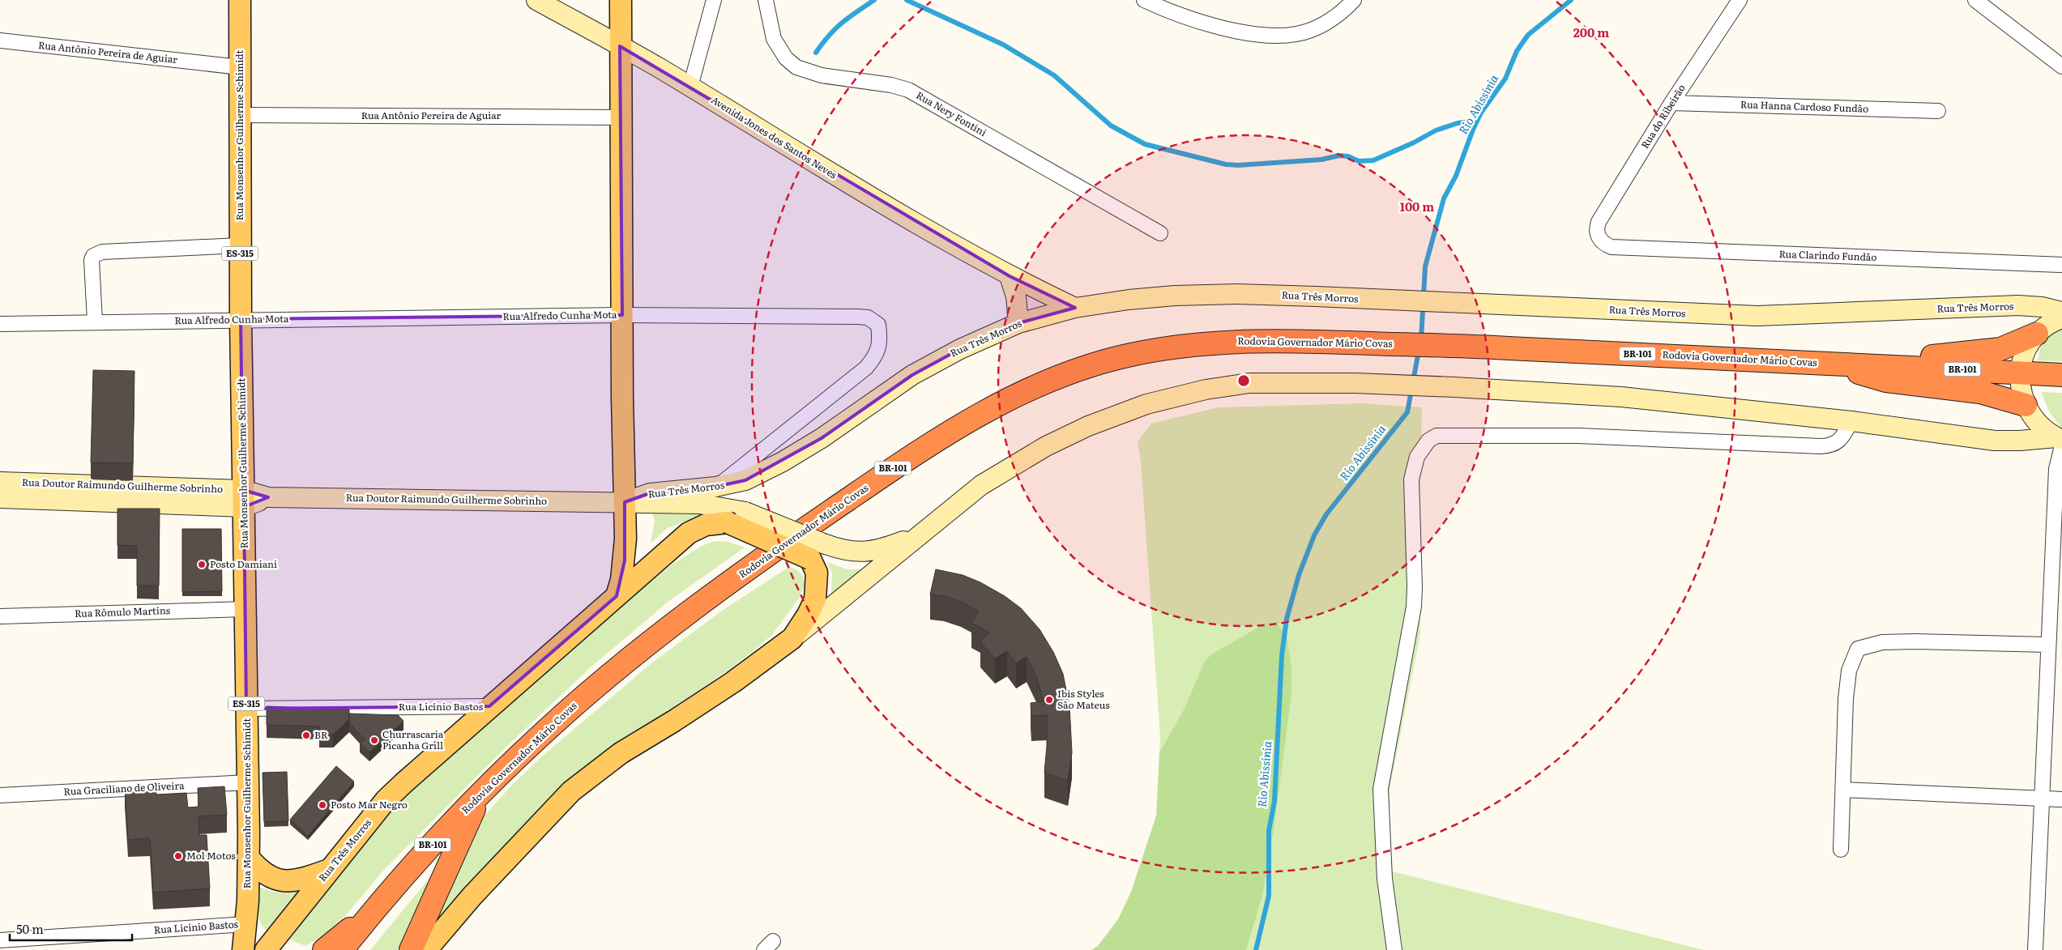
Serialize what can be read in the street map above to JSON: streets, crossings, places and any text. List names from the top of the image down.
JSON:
{
  "streets": {
    "highway": ["Rodovia Governador Mário Covas", "BR-101"],
    "main road": [
      "Rua Monsenhor Guilherme Schimidt",
      "Avenida Jones dos Santos Neves",
      "ES-315",
      "Rua Três Morros",
      "Rua Doutor Raimundo Guilherme Sobrinho"
    ],
    "street": [
      "Rua Antônio Pereira de Aguiar",
      "Rua Hanna Cardoso Fundão",
      "Rua Nery Fontini",
      "Rua do Ribeirão",
      "Rua Clarindo Fundão",
      "Rua Alfredo Cunha Mota",
      "Rua Rômulo Martins",
      "Rua Licínio Bastos",
      "Rua Graciliano de Oliveira"
    ]
  },
  "crossings": [
    ["Rua Antônio Pereira de Aguiar", "Rua Monsenhor Guilherme Schimidt"],
    ["Rua Hanna Cardoso Fundão", "Rua do Ribeirão"],
    ["Rua do Ribeirão", "Rua Clarindo Fundão"],
    ["Rua Monsenhor Guilherme Schimidt", "ES-315"],
    ["Rua Monsenhor Guilherme Schimidt", "Rua Alfredo Cunha Mota"],
    ["Rua Monsenhor Guilherme Schimidt", "Rua Doutor Raimundo Guilherme Sobrinho"],
    ["Rua Monsenhor Guilherme Schimidt", "Rua Rômulo Martins"],
    ["Rua Monsenhor Guilherme Schimidt", "Rua Licínio Bastos"],
    ["Rua Monsenhor Guilherme Schimidt", "Rua Graciliano de Oliveira"],
    ["Avenida Jones dos Santos Neves", "Rua Três Morros"],
    ["ES-315", "Rua Três Morros"],
    ["ES-315", "Rua Licínio Bastos"],
    ["Rua Três Morros", "Rua Alfredo Cunha Mota"],
    ["Rua Três Morros", "Rua Doutor Raimundo Guilherme Sobrinho"],
    ["Rua Três Morros", "Rua Licínio Bastos"]
  ],
  "water": ["Rio Abissínia"],
  "places": [
    "Posto Damiani",
    "Ibis Styles São Mateus",
    "BR",
    "Churrascaria Picanha Grill",
    "Posto Mar Negro",
    "Mol Motos"
  ],
  "scale_bar": "50 m",
  "rings": ["200 m", "100 m"]
}
